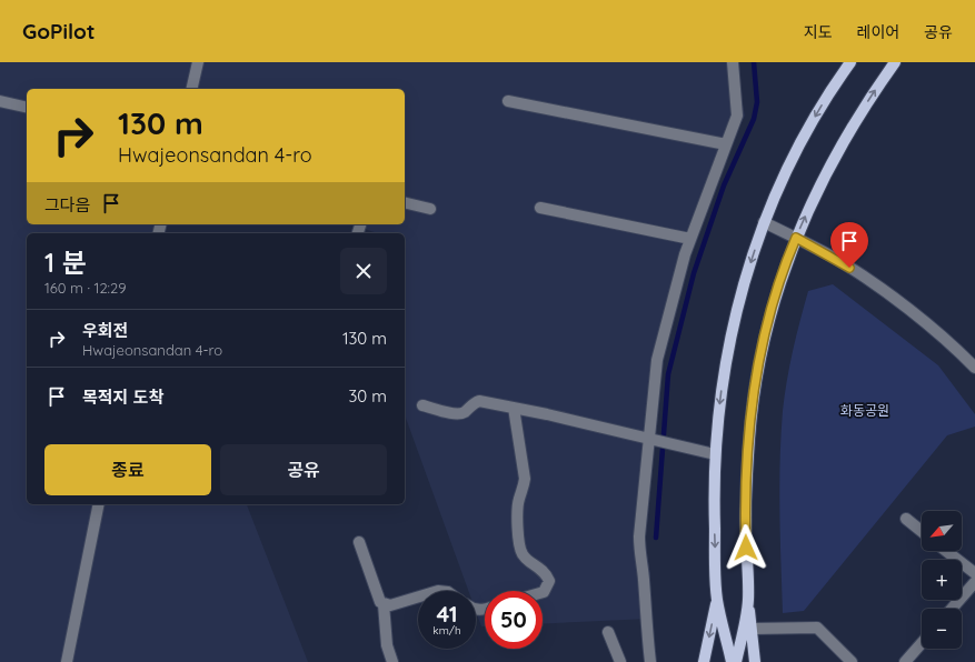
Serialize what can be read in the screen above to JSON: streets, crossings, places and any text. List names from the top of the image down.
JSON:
{
  "parks": ["화동공원"],
  "north": "bottom left",
  "page": {
    "header": "GoPilot",
    "nav": ["지도", "레이어", "공유"],
    "turn": ["130 m", "Hwajeonsandan 4-ro"],
    "then": "그다음",
    "heading": ["1 분", "160 m · 12:29"],
    "list": [
      {
        "name": "우회전",
        "note": "Hwajeonsandan 4-ro",
        "value": "130 m"
      },
      {
        "name": "목적지 도착",
        "value": "30 m"
      }
    ],
    "buttons": ["종료", "공유"],
    "map_buttons": ["+", "−"],
    "speed": "41 km/h",
    "limit": "50"
  }
}
